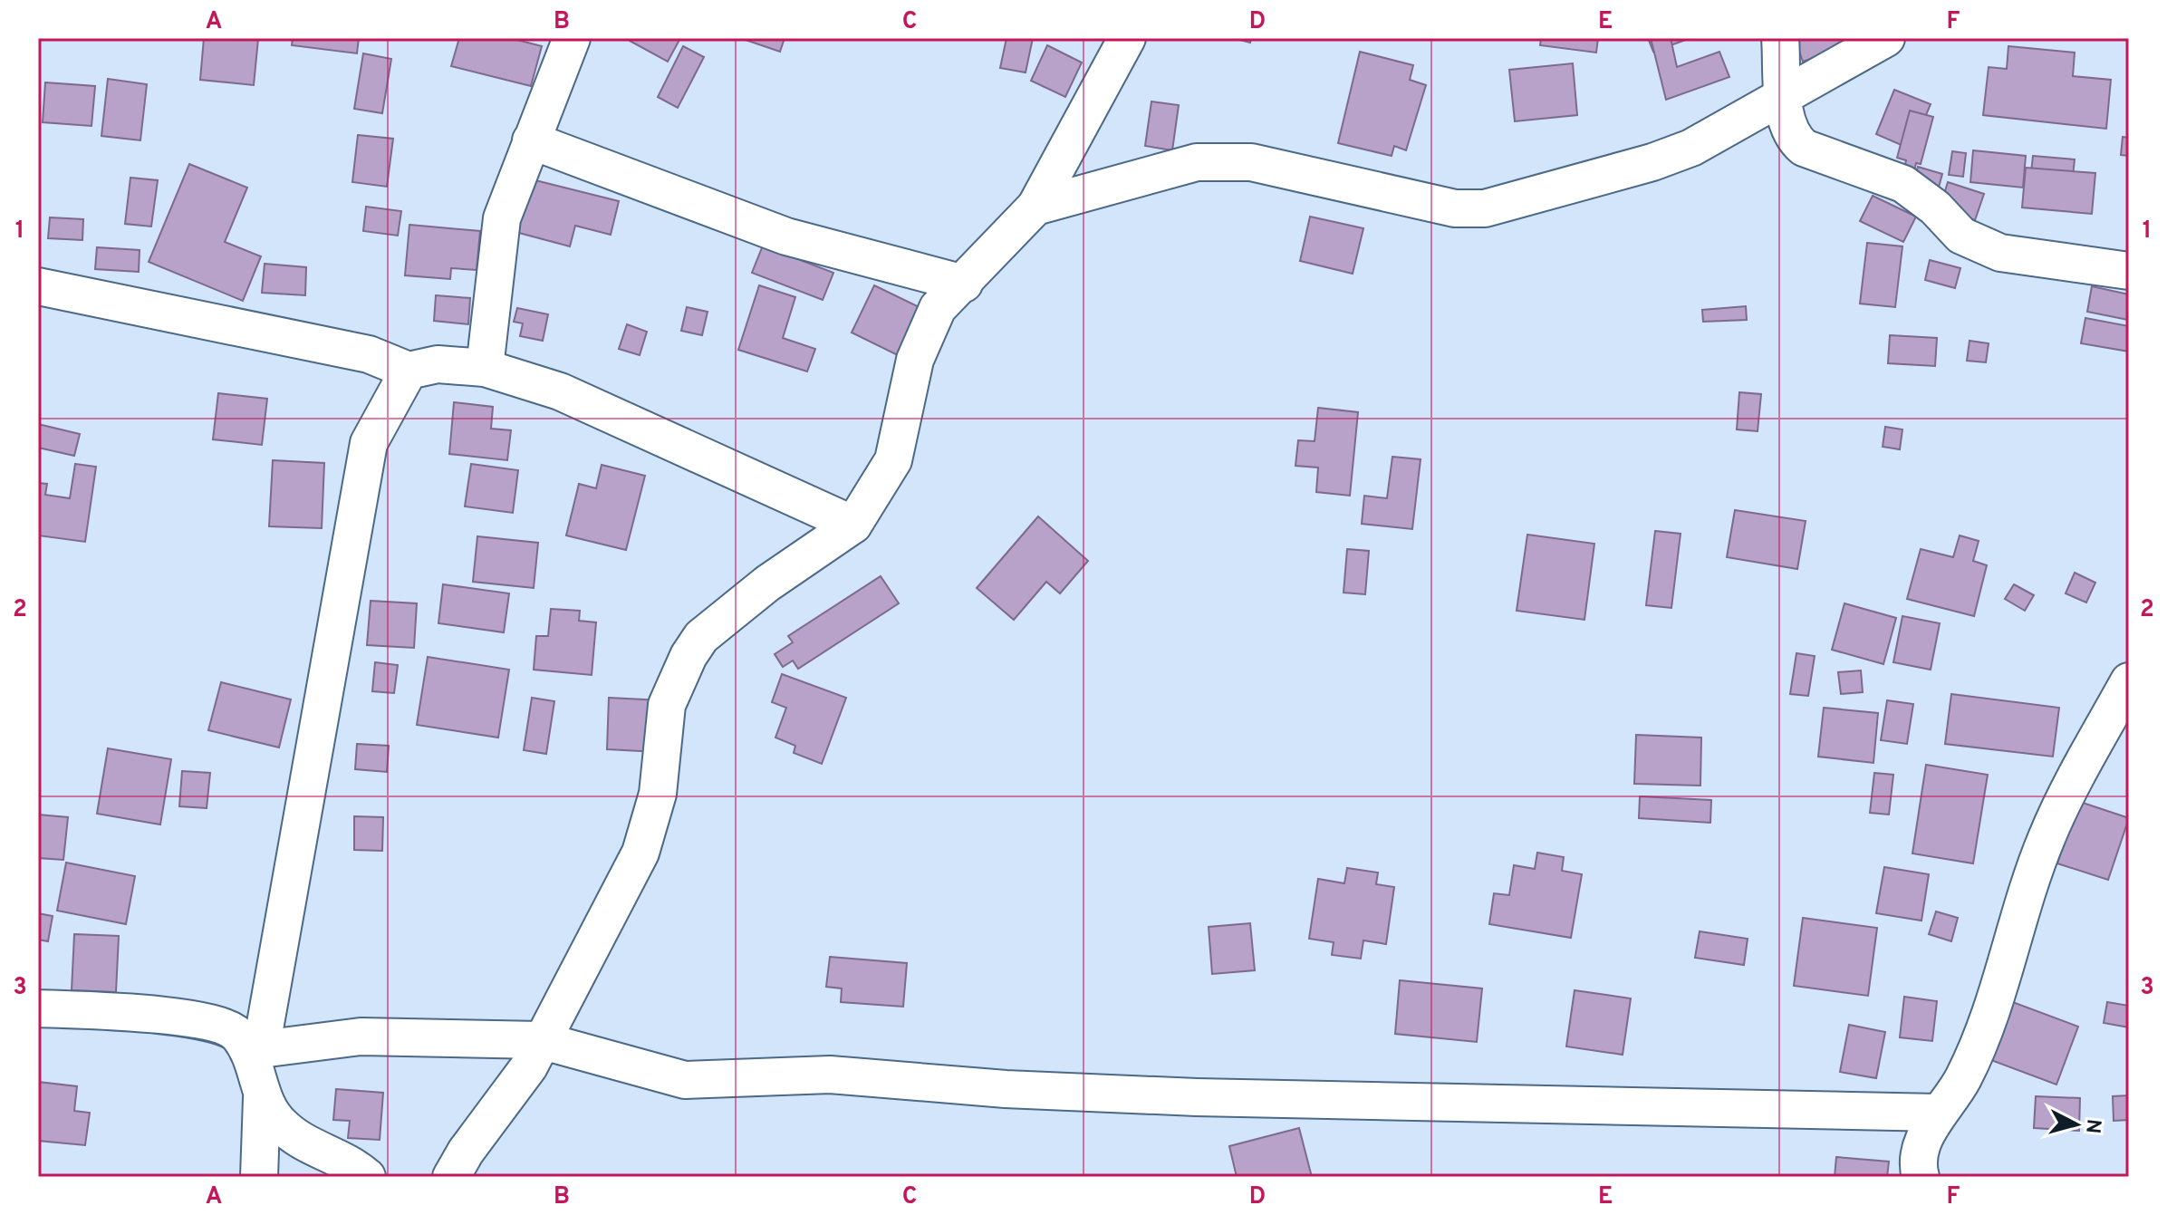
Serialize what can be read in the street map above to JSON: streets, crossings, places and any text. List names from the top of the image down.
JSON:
{
  "north": "right",
  "grid": {
    "columns": [
      "A",
      "B",
      "C",
      "D",
      "E",
      "F"
    ],
    "rows": ["1", "2", "3"]
  }
}
